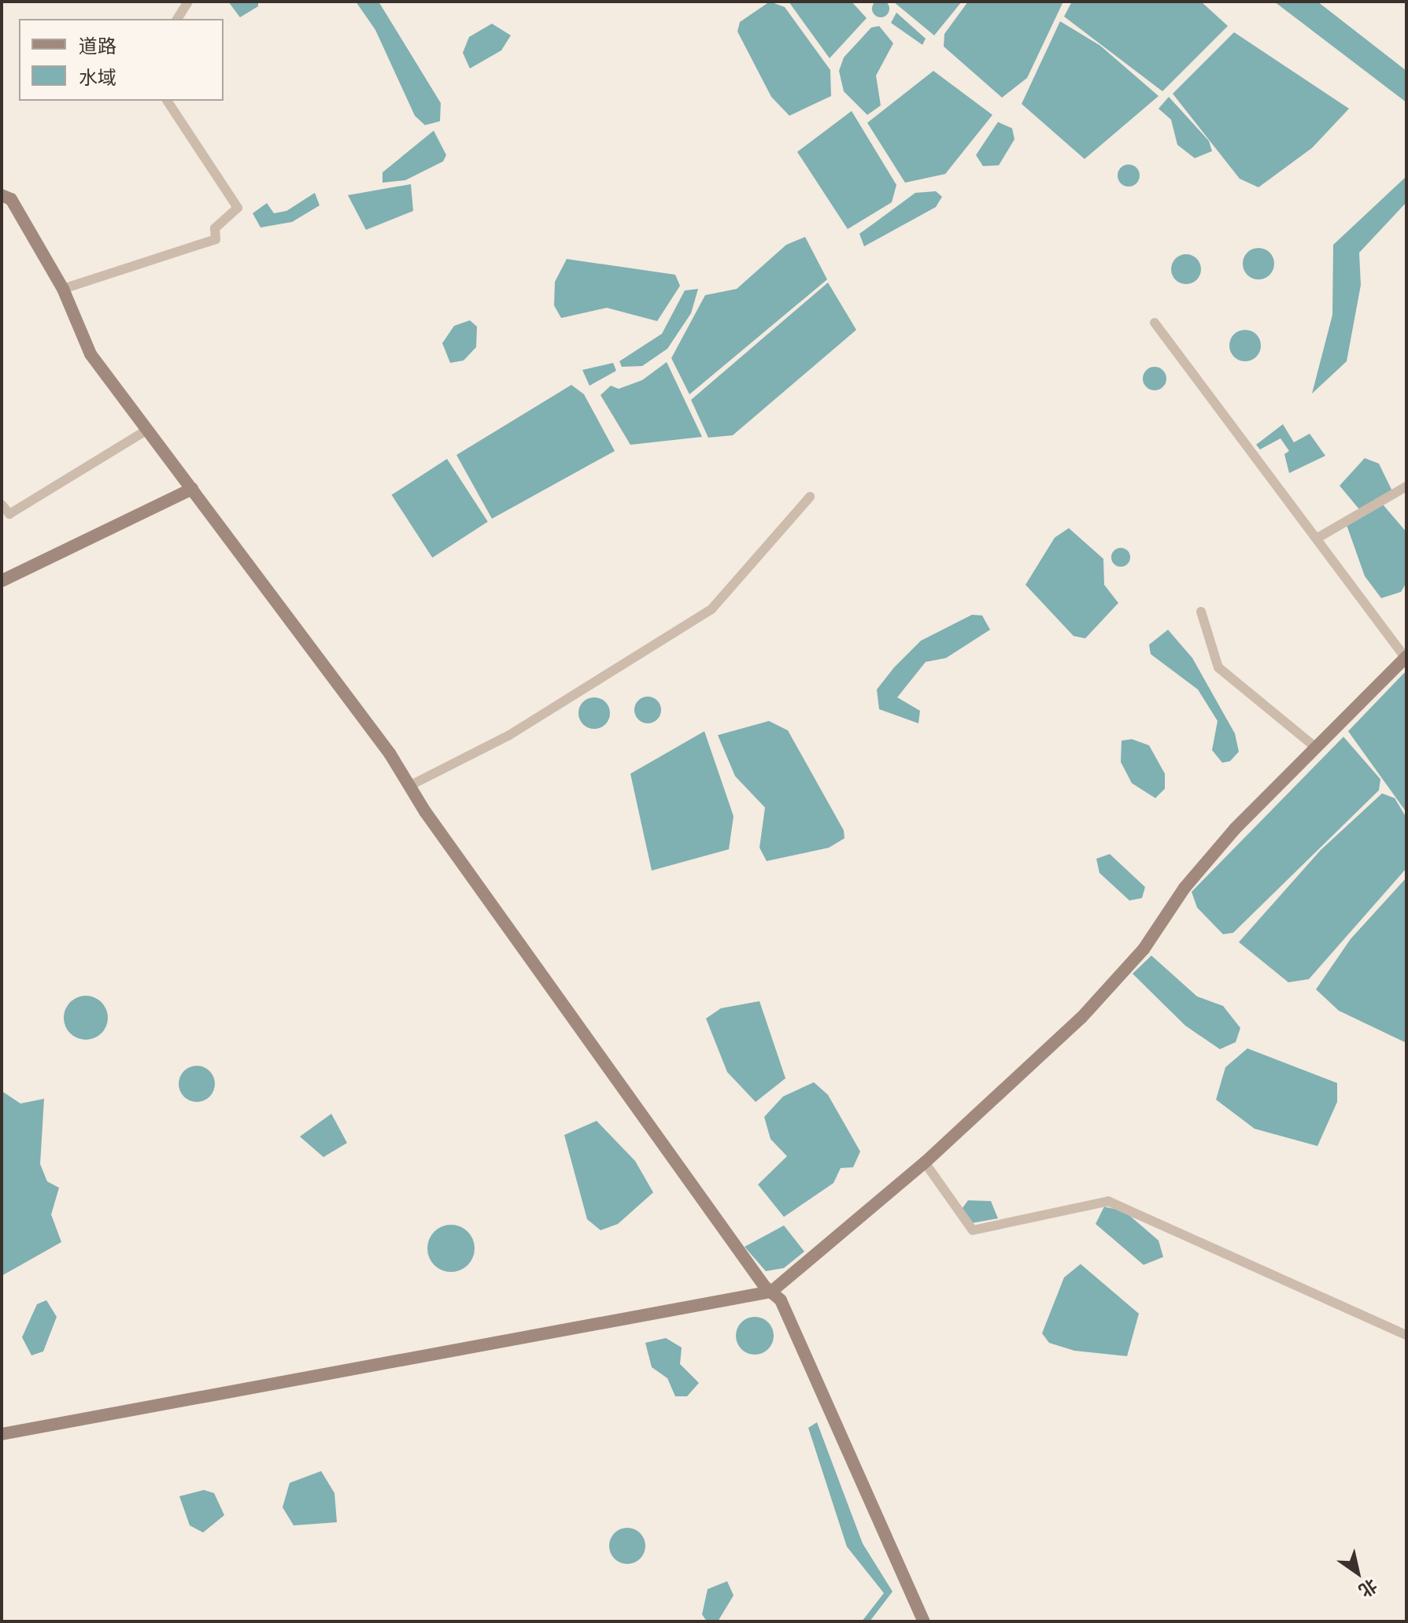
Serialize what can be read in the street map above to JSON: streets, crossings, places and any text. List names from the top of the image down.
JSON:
{
  "legend": ["道路", "水域"],
  "north": "bottom right"
}
